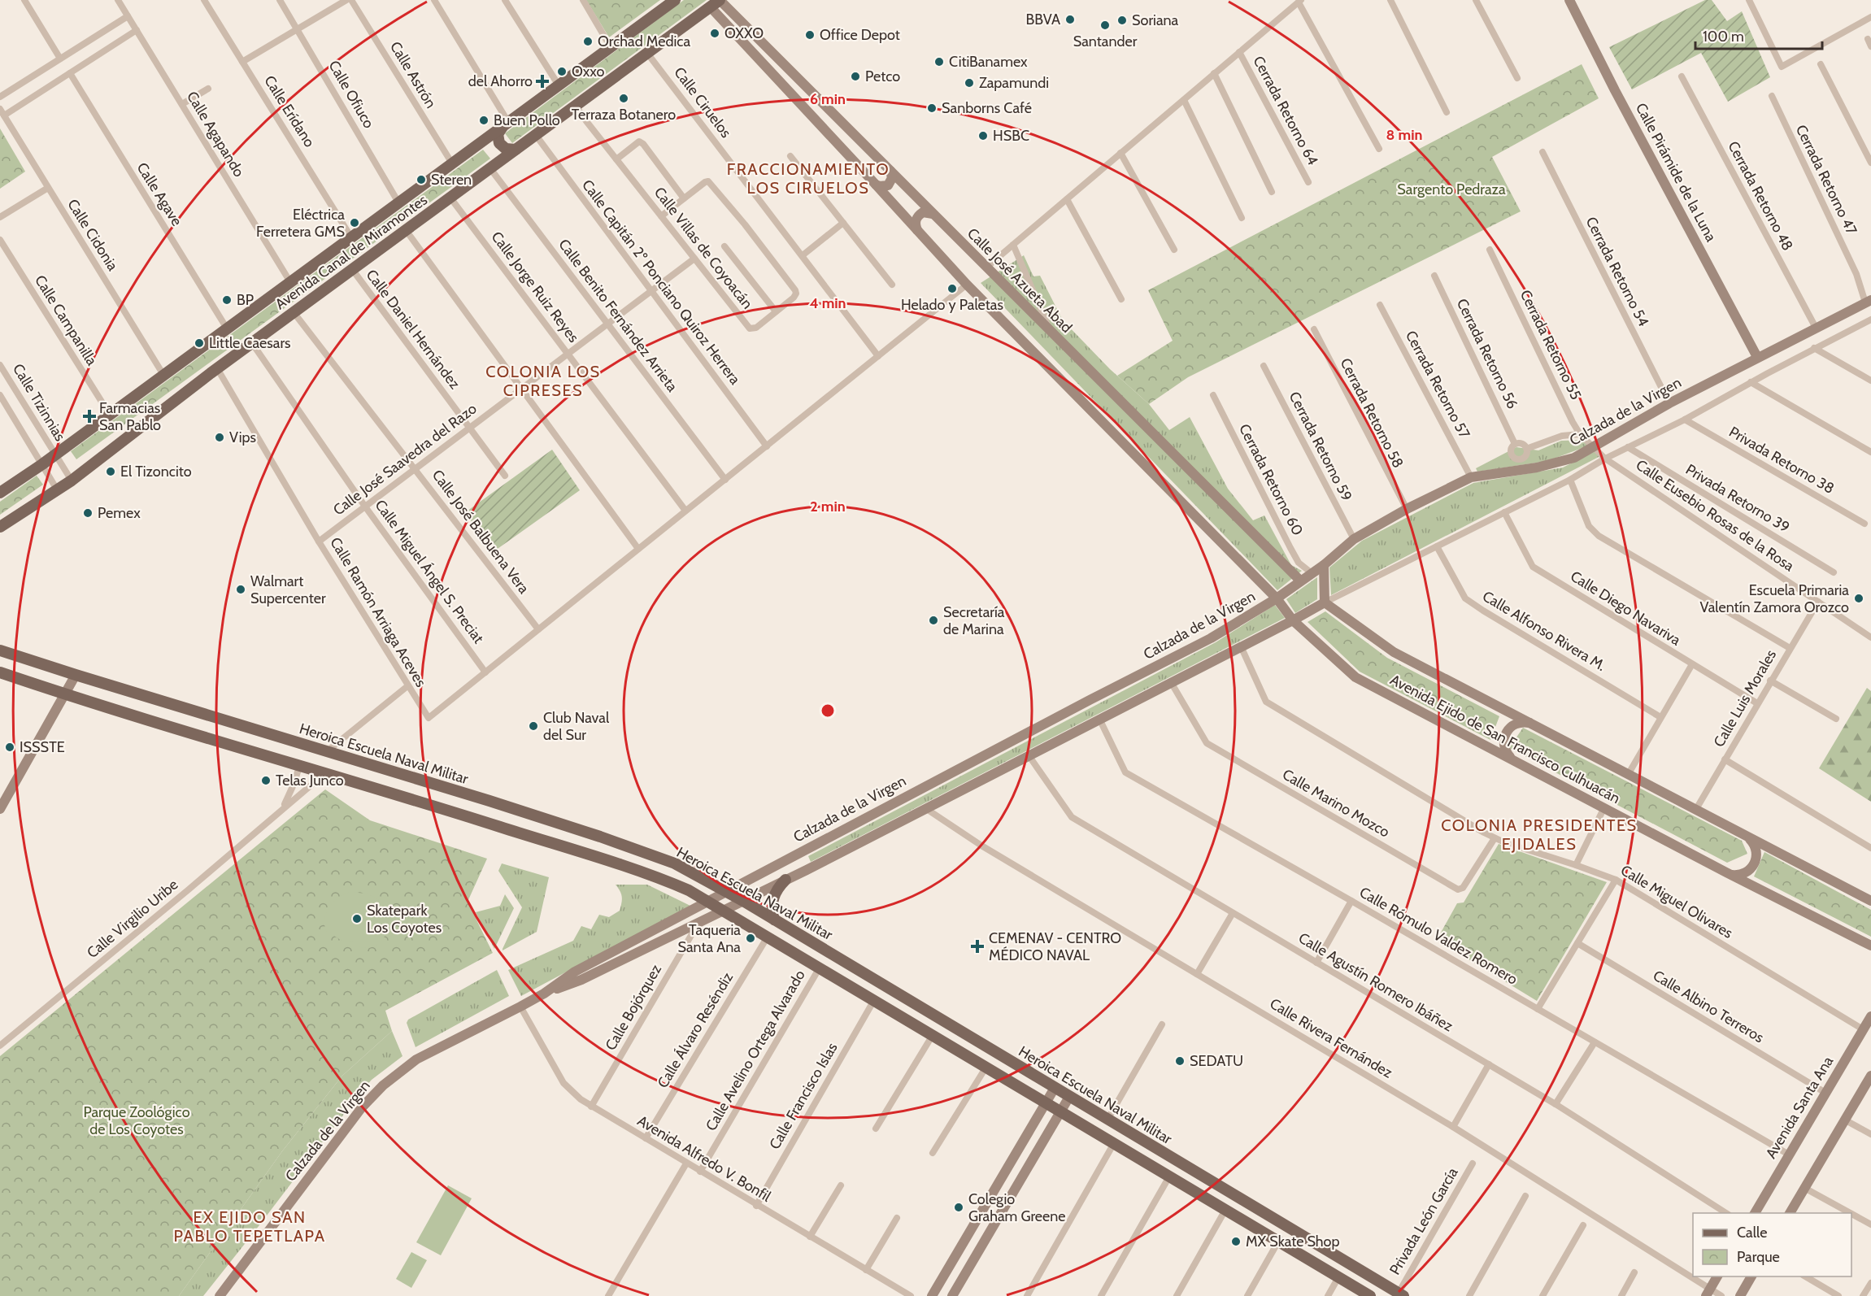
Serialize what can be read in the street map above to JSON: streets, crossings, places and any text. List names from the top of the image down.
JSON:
{
  "streets": {
    "main road": ["Avenida Canal de Miramontes", "Heroica Escuela Naval Militar"],
    "street": [
      "Calle Astrón",
      "Calle Ofiuco",
      "Calle Ciruelos",
      "Cerrada Retorno 64",
      "Calle Erídano",
      "Calle Agapando",
      "Calle Pirámide de la Luna",
      "Cerrada Retorno 47",
      "Calle Agave",
      "Cerrada Retorno 48",
      "Calle Cidonia",
      "Calle Villas de Coyoacán",
      "Cerrada Retorno 54",
      "Calle José Azueta Abad",
      "Calle Capitán 2º Ponciano Quiroz Herrera",
      "Calle Jorge Ruiz Reyes",
      "Calle Benito Fernández Arrieta",
      "Calle Campanilla",
      "Calle Daniel Hernández",
      "Cerrada Retorno 55",
      "Cerrada Retorno 56",
      "Cerrada Retorno 57",
      "Calle Tizinnias",
      "Calzada de la Virgen",
      "Cerrada Retorno 58",
      "Cerrada Retorno 59",
      "Calle José Saavedra del Razo",
      "Privada Retorno 38",
      "Cerrada Retorno 60",
      "Privada Retorno 39",
      "Calle Eusebio Rosas de la Rosa",
      "Calle José Balbuena Vera",
      "Calle Miguel Ángel S. Preciat",
      "Calle Diego Navariva",
      "Calle Ramón Arriaga Aceves",
      "Calle Alfonso Rivera M.",
      "Calle Luis Morales",
      "Avenida Ejido de San Francisco Culhuacán",
      "Calle Marino Mozco",
      "Calle Miguel Olivares",
      "Calle Virgilio Uribe",
      "Calle Rómulo Valdez Romero",
      "Calle Agustín Romero Ibáñez",
      "Calle Albino Terreros",
      "Calle Bojórquez",
      "Calle Álvaro Reséndiz",
      "Calle Rivera Fernández",
      "Calle Avelino Ortega Alvarado",
      "Calle Francisco Islas",
      "Avenida Santa Ana",
      "Avenida Alfredo V. Bonfil",
      "Privada León García"
    ]
  },
  "crossings": [
    ["Calle Astrón", "Avenida Canal de Miramontes"],
    ["Calle Ofiuco", "Avenida Canal de Miramontes"],
    ["Calle Ciruelos", "Avenida Canal de Miramontes"],
    ["Calle Erídano", "Avenida Canal de Miramontes"],
    ["Calle Agapando", "Avenida Canal de Miramontes"],
    ["Calle Pirámide de la Luna", "Calzada de la Virgen"],
    ["Cerrada Retorno 47", "Calzada de la Virgen"],
    ["Calle Agave", "Avenida Canal de Miramontes"],
    ["Cerrada Retorno 48", "Calzada de la Virgen"],
    ["Calle Cidonia", "Avenida Canal de Miramontes"],
    ["Calle Villas de Coyoacán", "Avenida Canal de Miramontes"],
    ["Calle Villas de Coyoacán", "Calle José Saavedra del Razo"],
    ["Avenida Canal de Miramontes", "Calle José Azueta Abad"],
    ["Avenida Canal de Miramontes", "Calle Capitán 2º Ponciano Quiroz Herrera"],
    ["Avenida Canal de Miramontes", "Calle Jorge Ruiz Reyes"],
    ["Avenida Canal de Miramontes", "Calle Benito Fernández Arrieta"],
    ["Avenida Canal de Miramontes", "Calle Campanilla"],
    ["Avenida Canal de Miramontes", "Calle Daniel Hernández"],
    ["Avenida Canal de Miramontes", "Calle Tizinnias"],
    ["Avenida Canal de Miramontes", "Calle José Balbuena Vera"],
    ["Avenida Canal de Miramontes", "Calle Miguel Ángel S. Preciat"],
    ["Avenida Canal de Miramontes", "Calle Ramón Arriaga Aceves"],
    ["Cerrada Retorno 54", "Calzada de la Virgen"],
    ["Calle José Azueta Abad", "Calzada de la Virgen"],
    ["Calle Capitán 2º Ponciano Quiroz Herrera", "Calle José Saavedra del Razo"],
    ["Calle Jorge Ruiz Reyes", "Calle José Saavedra del Razo"],
    ["Calle Benito Fernández Arrieta", "Calle José Saavedra del Razo"],
    ["Calle Daniel Hernández", "Calle José Saavedra del Razo"],
    ["Cerrada Retorno 55", "Calzada de la Virgen"],
    ["Cerrada Retorno 55", "Calle Eusebio Rosas de la Rosa"],
    ["Cerrada Retorno 57", "Calzada de la Virgen"],
    ["Calzada de la Virgen", "Cerrada Retorno 58"],
    ["Calzada de la Virgen", "Cerrada Retorno 59"],
    ["Calzada de la Virgen", "Privada Retorno 38"],
    ["Calzada de la Virgen", "Cerrada Retorno 60"],
    ["Calzada de la Virgen", "Privada Retorno 39"],
    ["Calzada de la Virgen", "Calle Eusebio Rosas de la Rosa"],
    ["Calzada de la Virgen", "Calle Diego Navariva"],
    ["Calzada de la Virgen", "Calle Alfonso Rivera M."],
    ["Calzada de la Virgen", "Avenida Ejido de San Francisco Culhuacán"],
    ["Calzada de la Virgen", "Heroica Escuela Naval Militar"],
    ["Calzada de la Virgen", "Calle Marino Mozco"],
    ["Calzada de la Virgen", "Calle Miguel Olivares"],
    ["Calzada de la Virgen", "Calle Rómulo Valdez Romero"],
    ["Calzada de la Virgen", "Calle Agustín Romero Ibáñez"],
    ["Calzada de la Virgen", "Calle Bojórquez"],
    ["Calzada de la Virgen", "Calle Rivera Fernández"],
    ["Calzada de la Virgen", "Avenida Alfredo V. Bonfil"],
    ["Calle José Saavedra del Razo", "Calle José Balbuena Vera"],
    ["Calle José Saavedra del Razo", "Calle Miguel Ángel S. Preciat"],
    ["Calle José Saavedra del Razo", "Calle Ramón Arriaga Aceves"],
    ["Calle Eusebio Rosas de la Rosa", "Calle Luis Morales"],
    ["Calle Miguel Ángel S. Preciat", "Calle Ramón Arriaga Aceves"],
    ["Calle Diego Navariva", "Calle Luis Morales"],
    ["Calle Luis Morales", "Avenida Ejido de San Francisco Culhuacán"],
    ["Heroica Escuela Naval Militar", "Calle Virgilio Uribe"],
    ["Heroica Escuela Naval Militar", "Calle Álvaro Reséndiz"],
    ["Heroica Escuela Naval Militar", "Calle Avelino Ortega Alvarado"],
    ["Heroica Escuela Naval Militar", "Calle Francisco Islas"],
    ["Heroica Escuela Naval Militar", "Privada León García"],
    ["Calle Marino Mozco", "Calle Miguel Olivares"],
    ["Calle Miguel Olivares", "Avenida Santa Ana"],
    ["Calle Rómulo Valdez Romero", "Avenida Santa Ana"],
    ["Calle Albino Terreros", "Avenida Santa Ana"],
    ["Calle Bojórquez", "Avenida Alfredo V. Bonfil"],
    ["Calle Álvaro Reséndiz", "Avenida Alfredo V. Bonfil"],
    ["Calle Avelino Ortega Alvarado", "Avenida Alfredo V. Bonfil"],
    ["Calle Francisco Islas", "Avenida Alfredo V. Bonfil"]
  ],
  "districts": [
    "FRACCIONAMIENTO LOS CIRUELOS",
    "COLONIA LOS CIPRESES",
    "COLONIA PRESIDENTES EJIDALES",
    "EX EJIDO SAN PABLO TEPETLAPA"
  ],
  "parks": ["Sargento Pedraza", "Parque Zoológico de Los Coyotes"],
  "places": {
    "other": [
      "BBVA",
      "Soriana",
      "Santander",
      "OXXO",
      "Office Depot",
      "Orchad Medica",
      "CitiBanamex",
      "Oxxo",
      "Petco",
      "Zapamundi",
      "Terraza Botanero",
      "Sanborns Café",
      "Buen Pollo",
      "HSBC",
      "Steren",
      "Eléctrica Ferretera GMS",
      "Helado y Paletas",
      "BP",
      "Little Caesars",
      "Vips",
      "El Tizoncito",
      "Pemex",
      "Walmart Supercenter",
      "Escuela Primaria Valentín Zamora Orozco",
      "Secretaría de Marina",
      "Club Naval del Sur",
      "ISSSTE",
      "Telas Junco",
      "Skatepark Los Coyotes",
      "Taqueria Santa Ana",
      "SEDATU",
      "Colegio Graham Greene",
      "MX Skate Shop"
    ],
    "health": ["del Ahorro", "Farmacias San Pablo", "CEMENAV - CENTRO MÉDICO NAVAL"]
  },
  "legend": ["Calle", "Parque"],
  "scale_bar": "100 m",
  "rings": [
    "6 min",
    "8 min",
    "4 min",
    "2 min"
  ]
}
